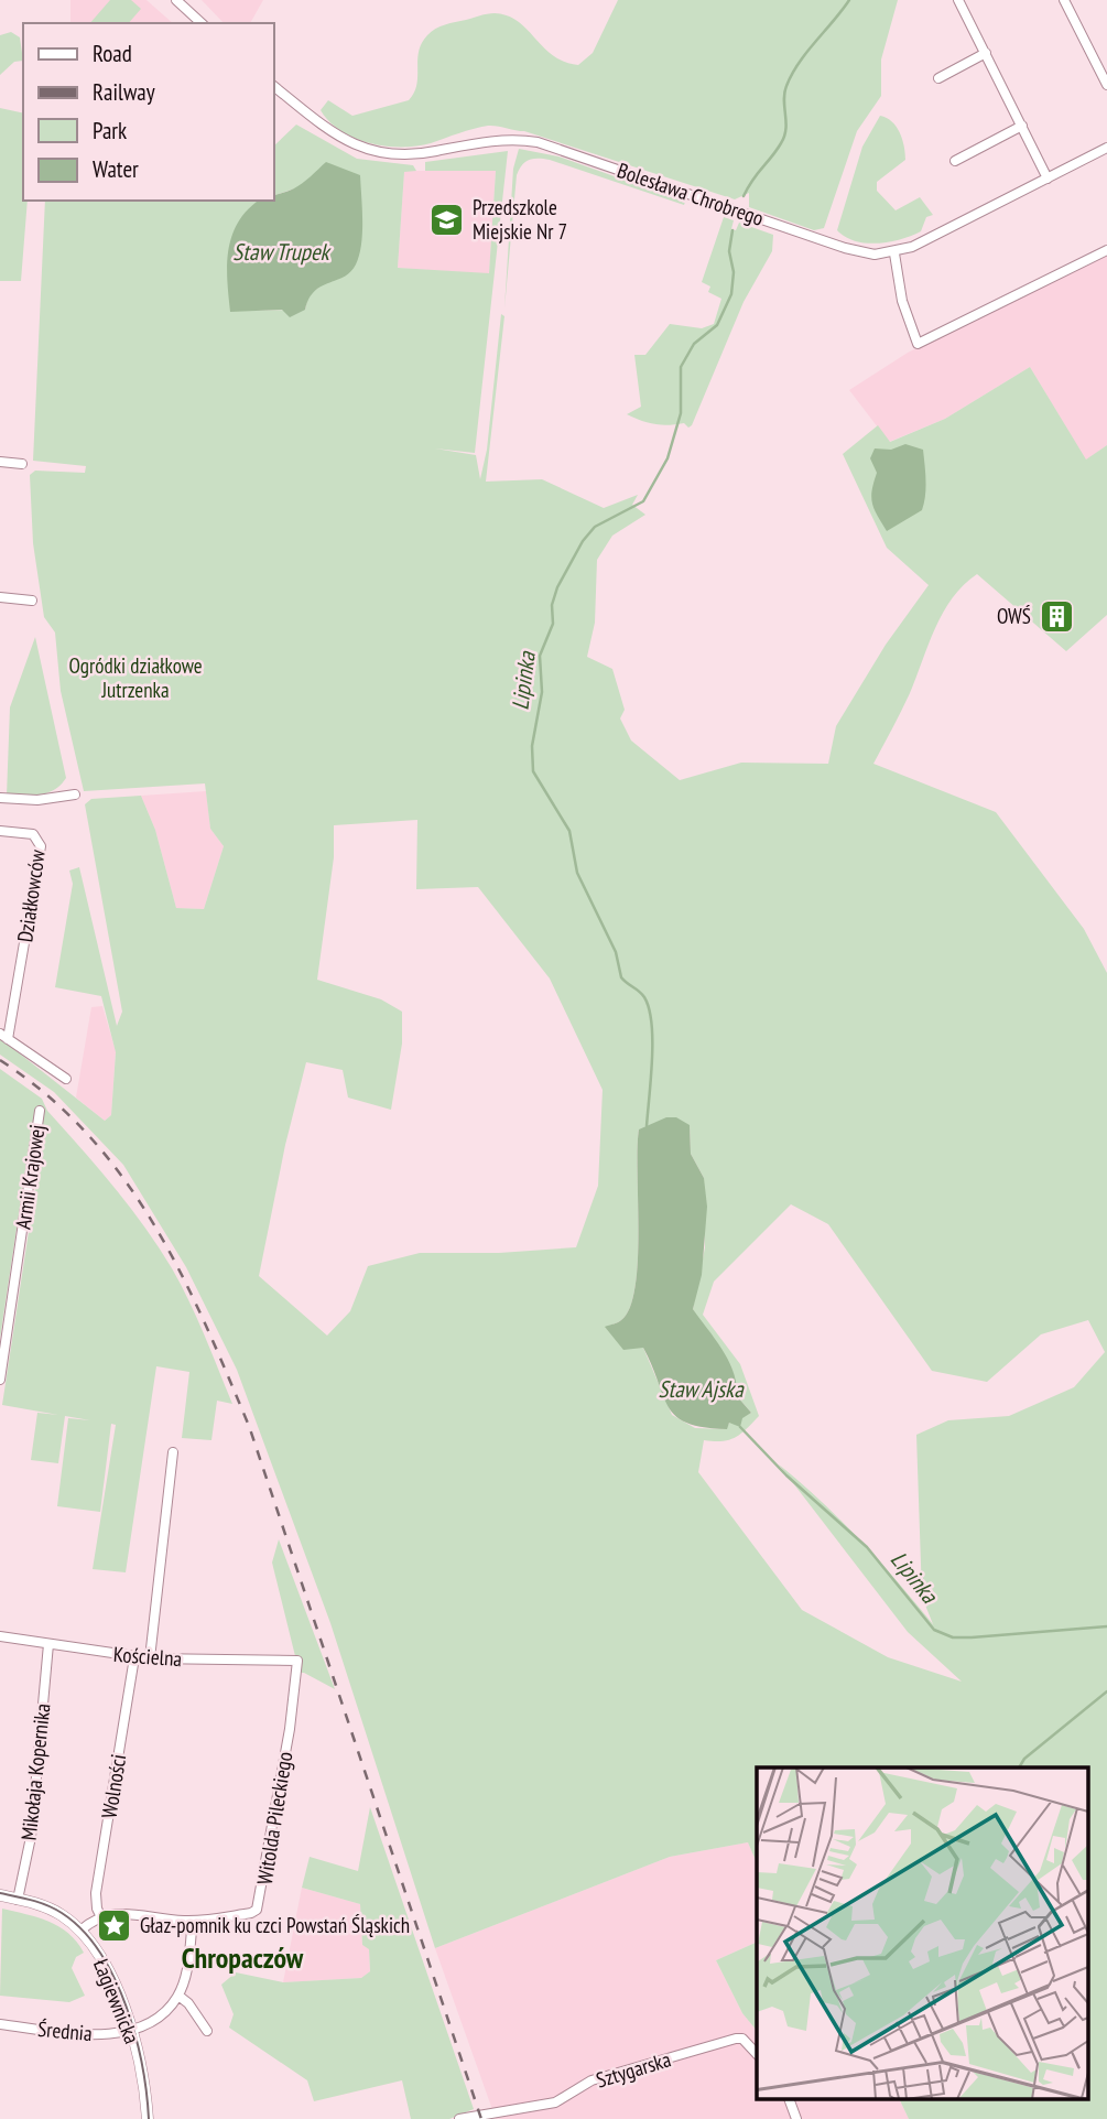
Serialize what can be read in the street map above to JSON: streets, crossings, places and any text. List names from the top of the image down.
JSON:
{
  "streets": {
    "street": [
      "Bolesława Chrobrego",
      "Działkowców",
      "Armii Krajowej",
      "Kościelna",
      "Mikołaja Kopernika",
      "Wolności",
      "Witolda Pileckiego",
      "Łagiewnicka",
      "Średnia",
      "Sztygarska"
    ]
  },
  "crossings": [
    ["Kościelna", "Mikołaja Kopernika"],
    ["Kościelna", "Wolności"],
    ["Kościelna", "Witolda Pileckiego"],
    ["Mikołaja Kopernika", "Łagiewnicka"],
    ["Wolności", "Witolda Pileckiego"],
    ["Łagiewnicka", "Średnia"]
  ],
  "districts": ["Chropaczów"],
  "water": ["Staw Trupek", "Lipinka", "Staw Ajska"],
  "parks": ["Ogródki działkowe Jutrzenka"],
  "places": {
    "school or university": ["Przedszkole Miejskie Nr 7"],
    "building": ["OWŚ"],
    "place": ["Głaz-pomnik ku czci Powstań Śląskich"]
  },
  "legend": [
    "Road",
    "Railway",
    "Park",
    "Water"
  ]
}
